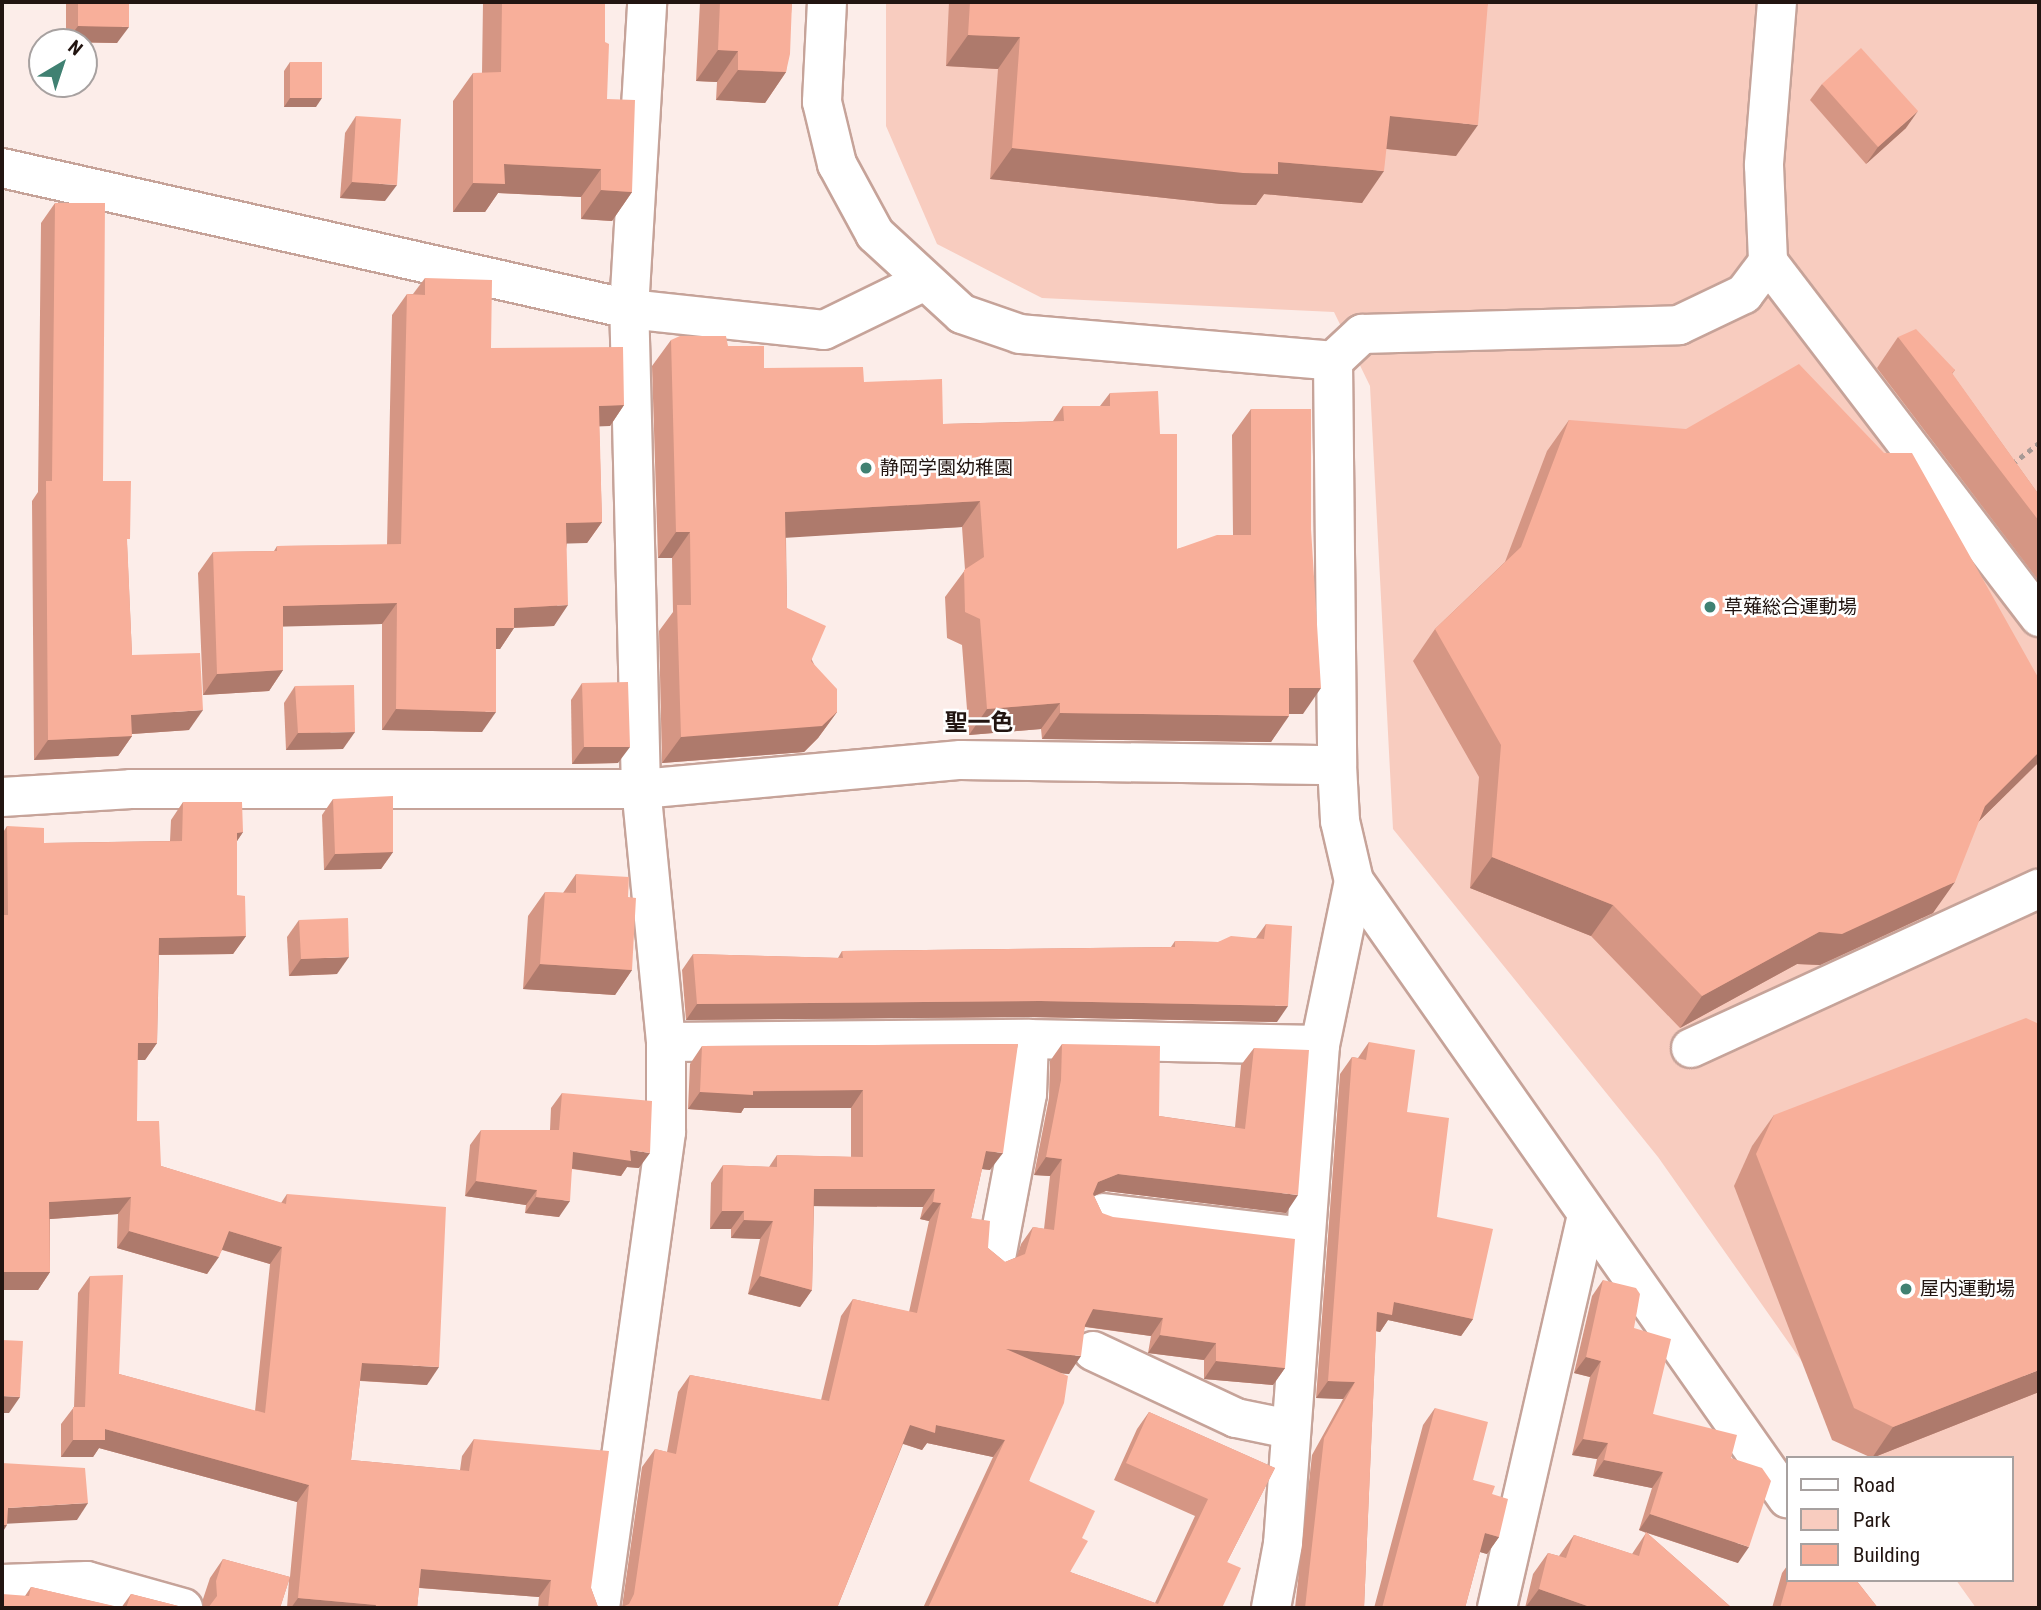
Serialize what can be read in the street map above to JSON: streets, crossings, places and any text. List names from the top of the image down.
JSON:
{
  "districts": ["聖一色"],
  "places": ["静岡学園幼稚園", "草薙総合運動場", "屋内運動場"],
  "legend": ["Road", "Park", "Building"],
  "north": "top right"
}
